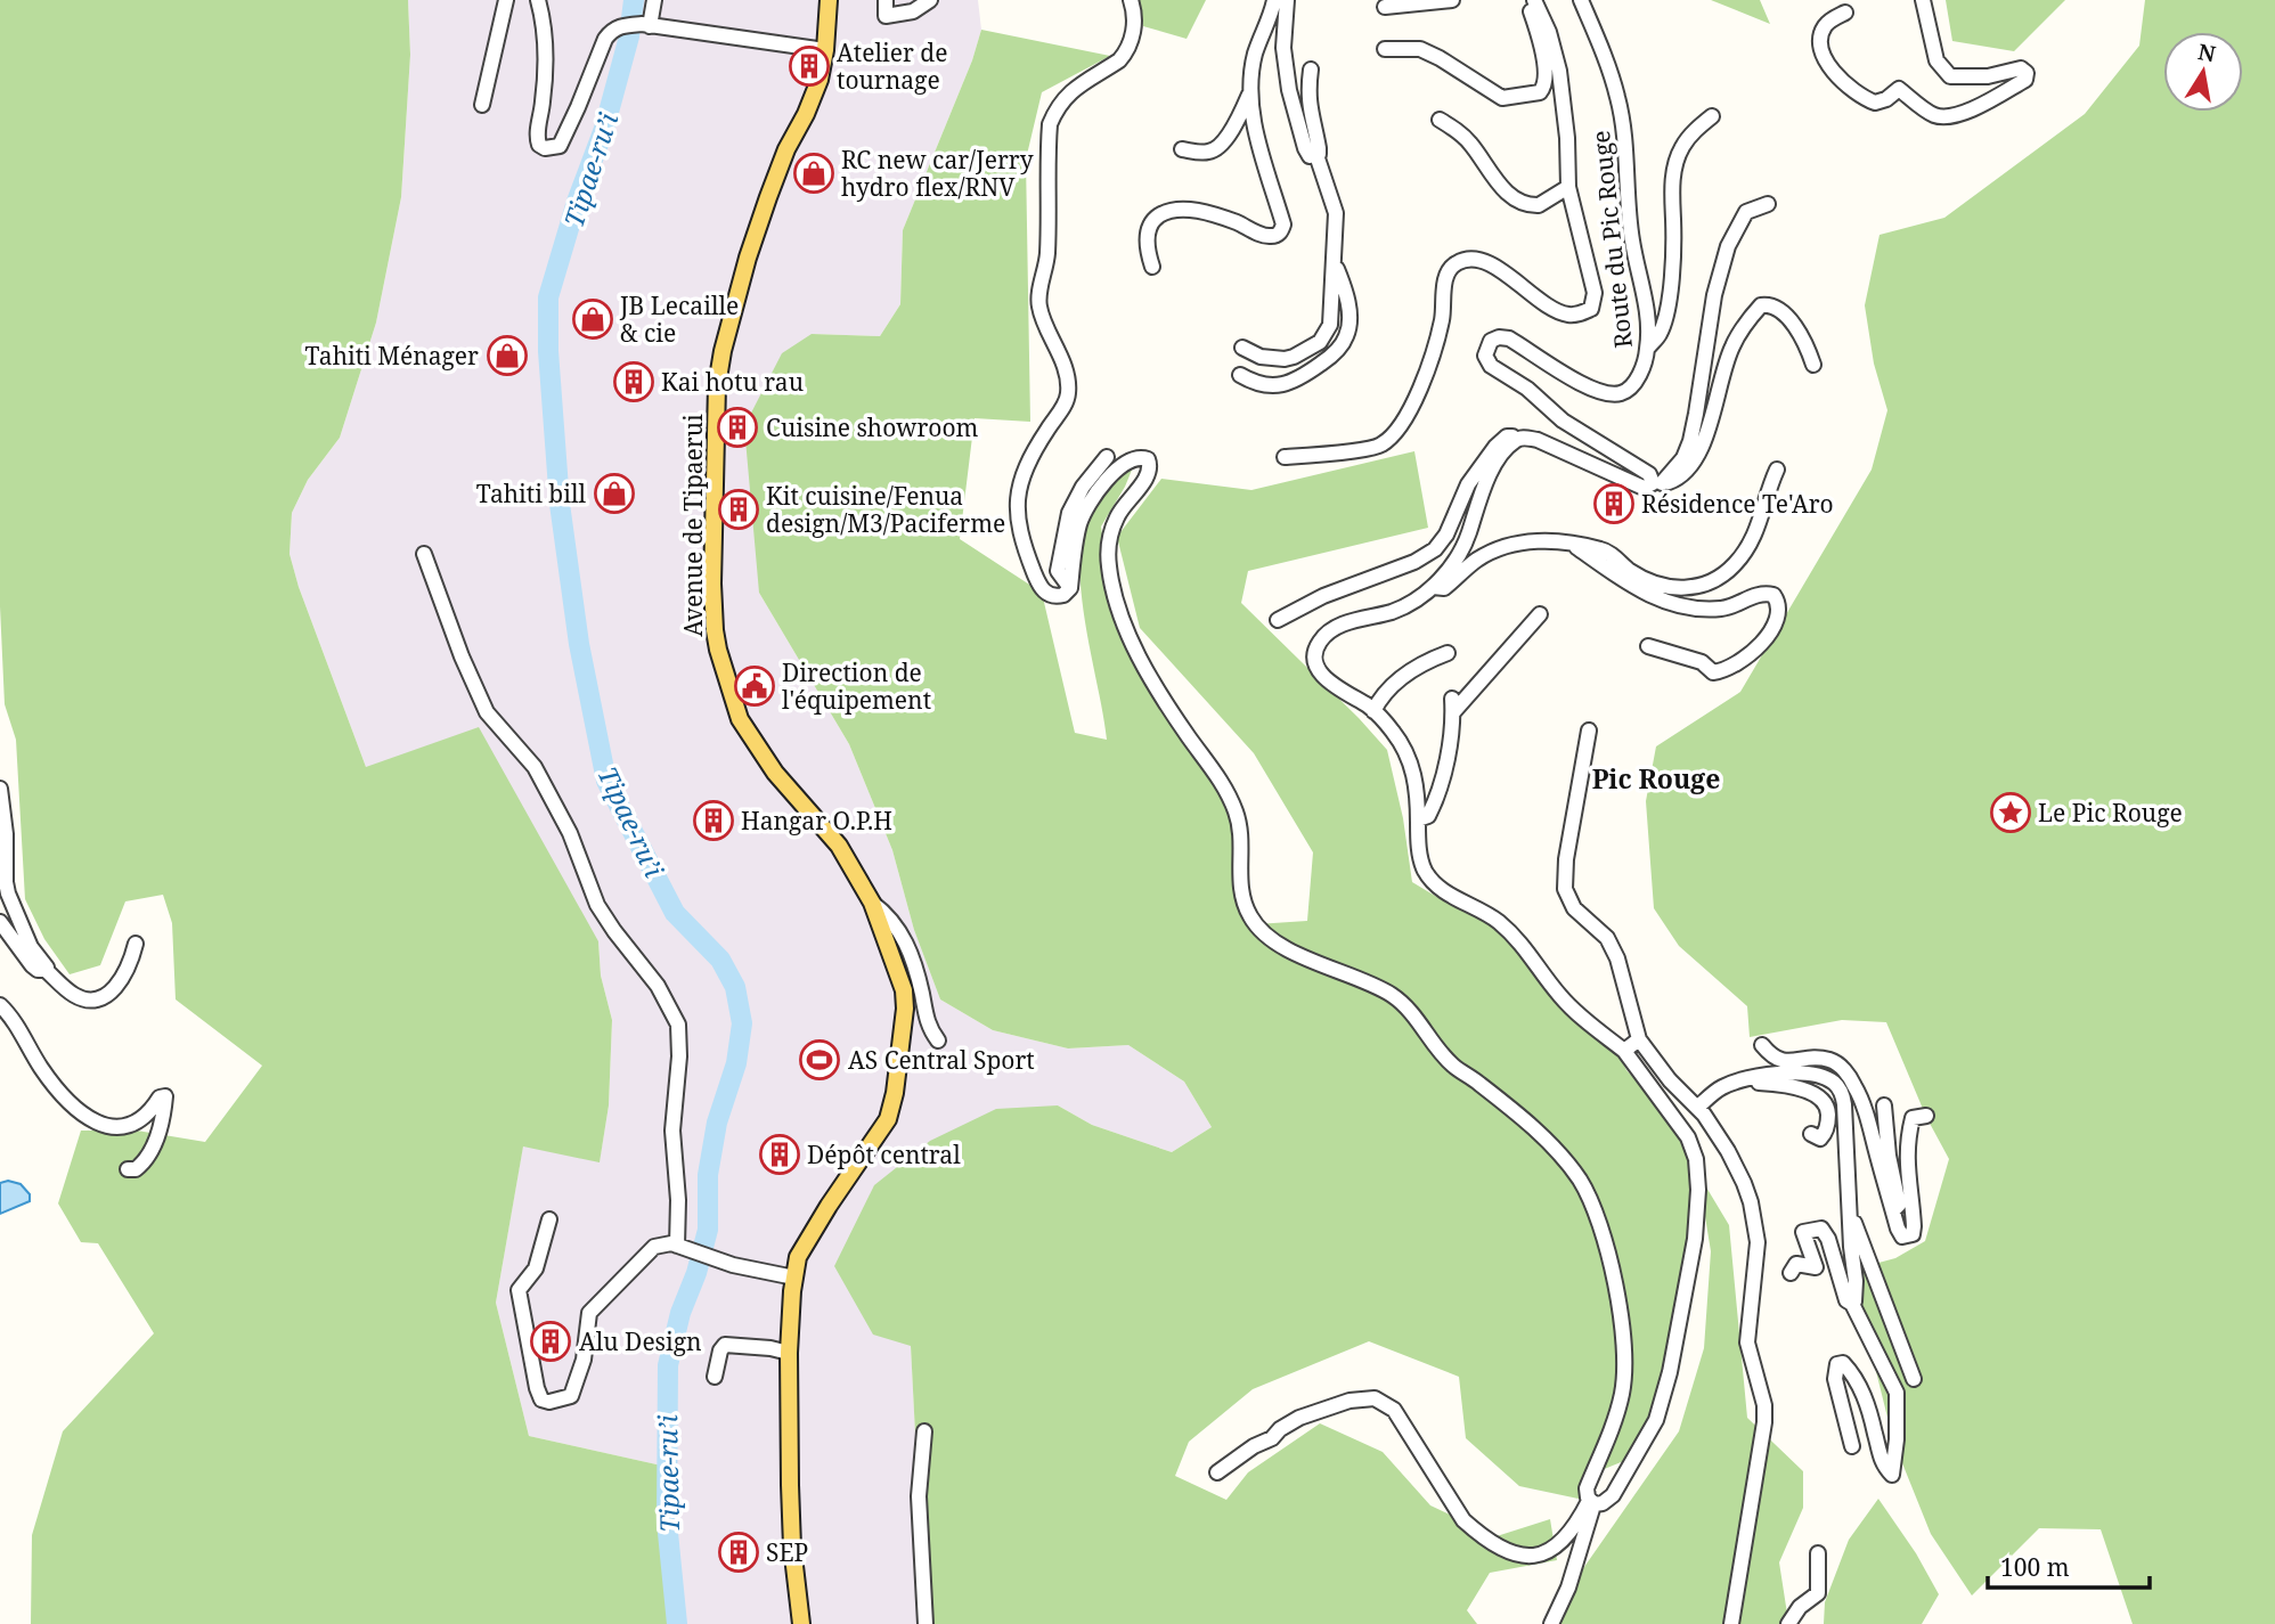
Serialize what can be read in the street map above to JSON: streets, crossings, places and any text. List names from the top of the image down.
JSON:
{
  "streets": {
    "main road": ["Avenue de Tipaerui"],
    "street": ["Route du Pic Rouge"]
  },
  "districts": ["Pic Rouge"],
  "water": ["Tipae-ru’i"],
  "places": {
    "building": [
      "Atelier de tournage",
      "Kai hotu rau",
      "Cuisine showroom",
      "Résidence Te'Aro",
      "Kit cuisine/Fenua design/M3/Paciferme",
      "Hangar O.P.H",
      "Dépôt central",
      "Alu Design",
      "SEP"
    ],
    "shop": [
      "RC new car/Jerry hydro flex/RNV",
      "JB Lecaille & cie",
      "Tahiti Ménager",
      "Tahiti bill"
    ],
    "public building": ["Direction de l'équipement"],
    "place": ["Le Pic Rouge"],
    "sports": ["AS Central Sport"]
  },
  "scale_bar": "100 m",
  "north": "top"
}
